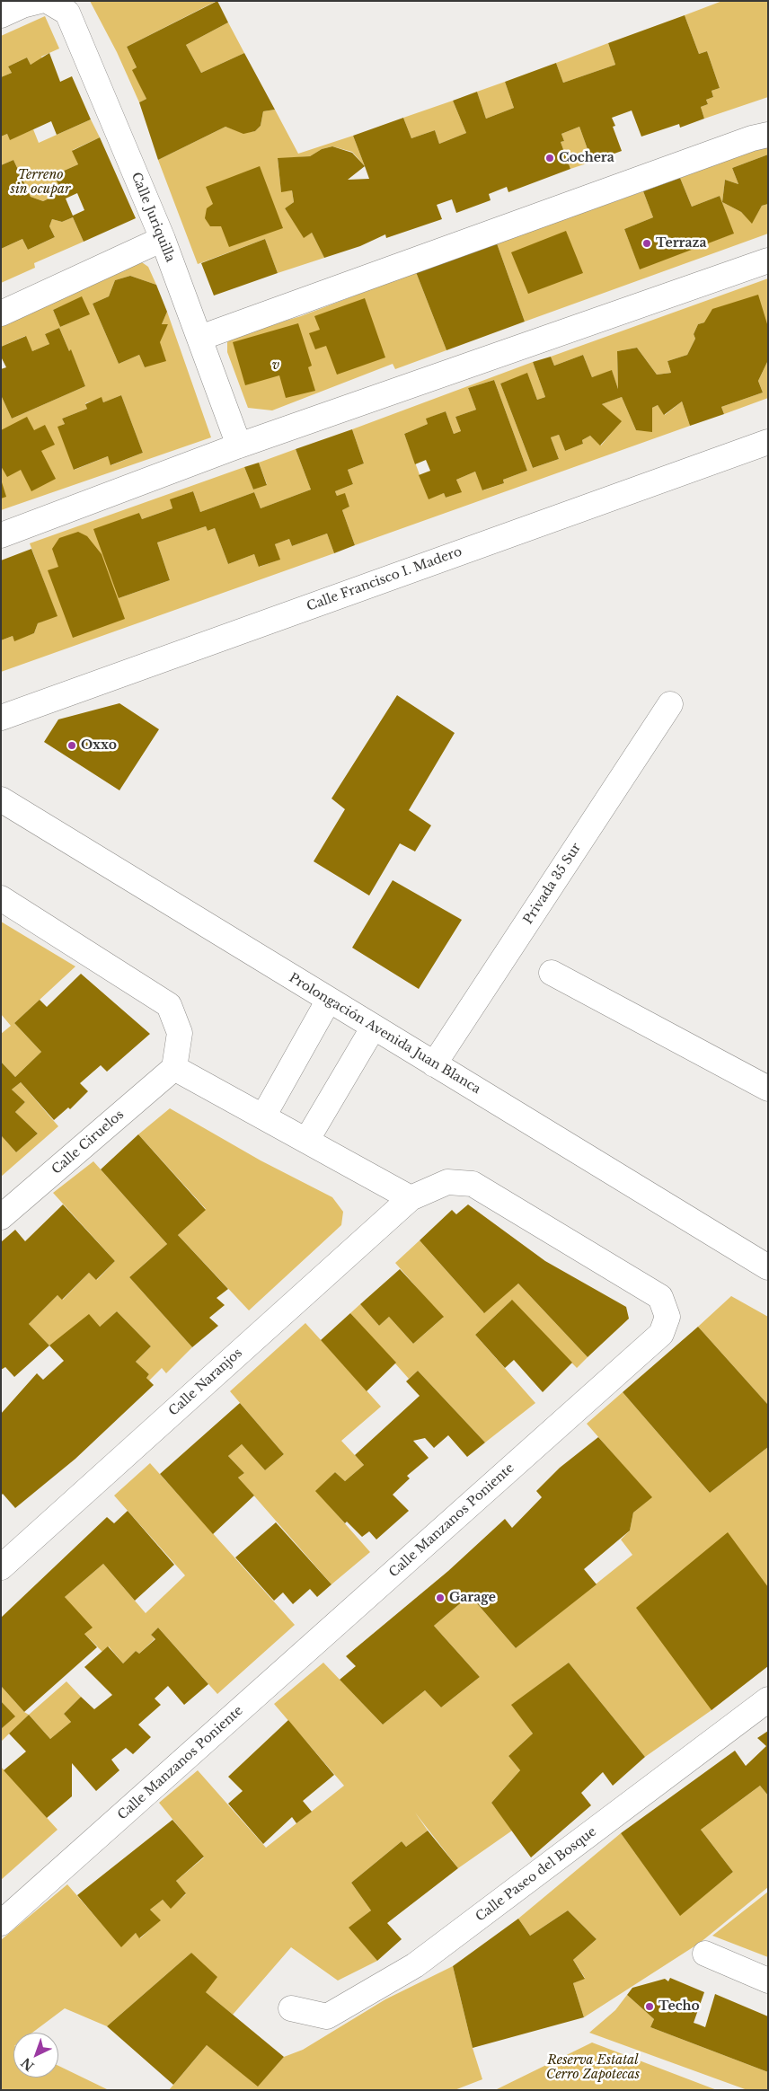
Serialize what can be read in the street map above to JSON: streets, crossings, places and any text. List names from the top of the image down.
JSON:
{
  "streets": {
    "street": [
      "Calle Juriquilla",
      "Calle Francisco I. Madero",
      "Privada 35 Sur",
      "Prolongación Avenida Juan Blanca",
      "Calle Ciruelos",
      "Calle Naranjos",
      "Calle Manzanos Poniente",
      "Calle Paseo del Bosque"
    ]
  },
  "crossings": [
    ["Privada 35 Sur", "Prolongación Avenida Juan Blanca"],
    ["Calle Naranjos", "Calle Manzanos Poniente"]
  ],
  "parks": ["Terreno sin ocupar", "v", "Reserva Estatal Cerro Zapotecas"],
  "places": [
    "Cochera",
    "Terraza",
    "Oxxo",
    "Garage",
    "Techo"
  ],
  "north": "bottom left"
}
